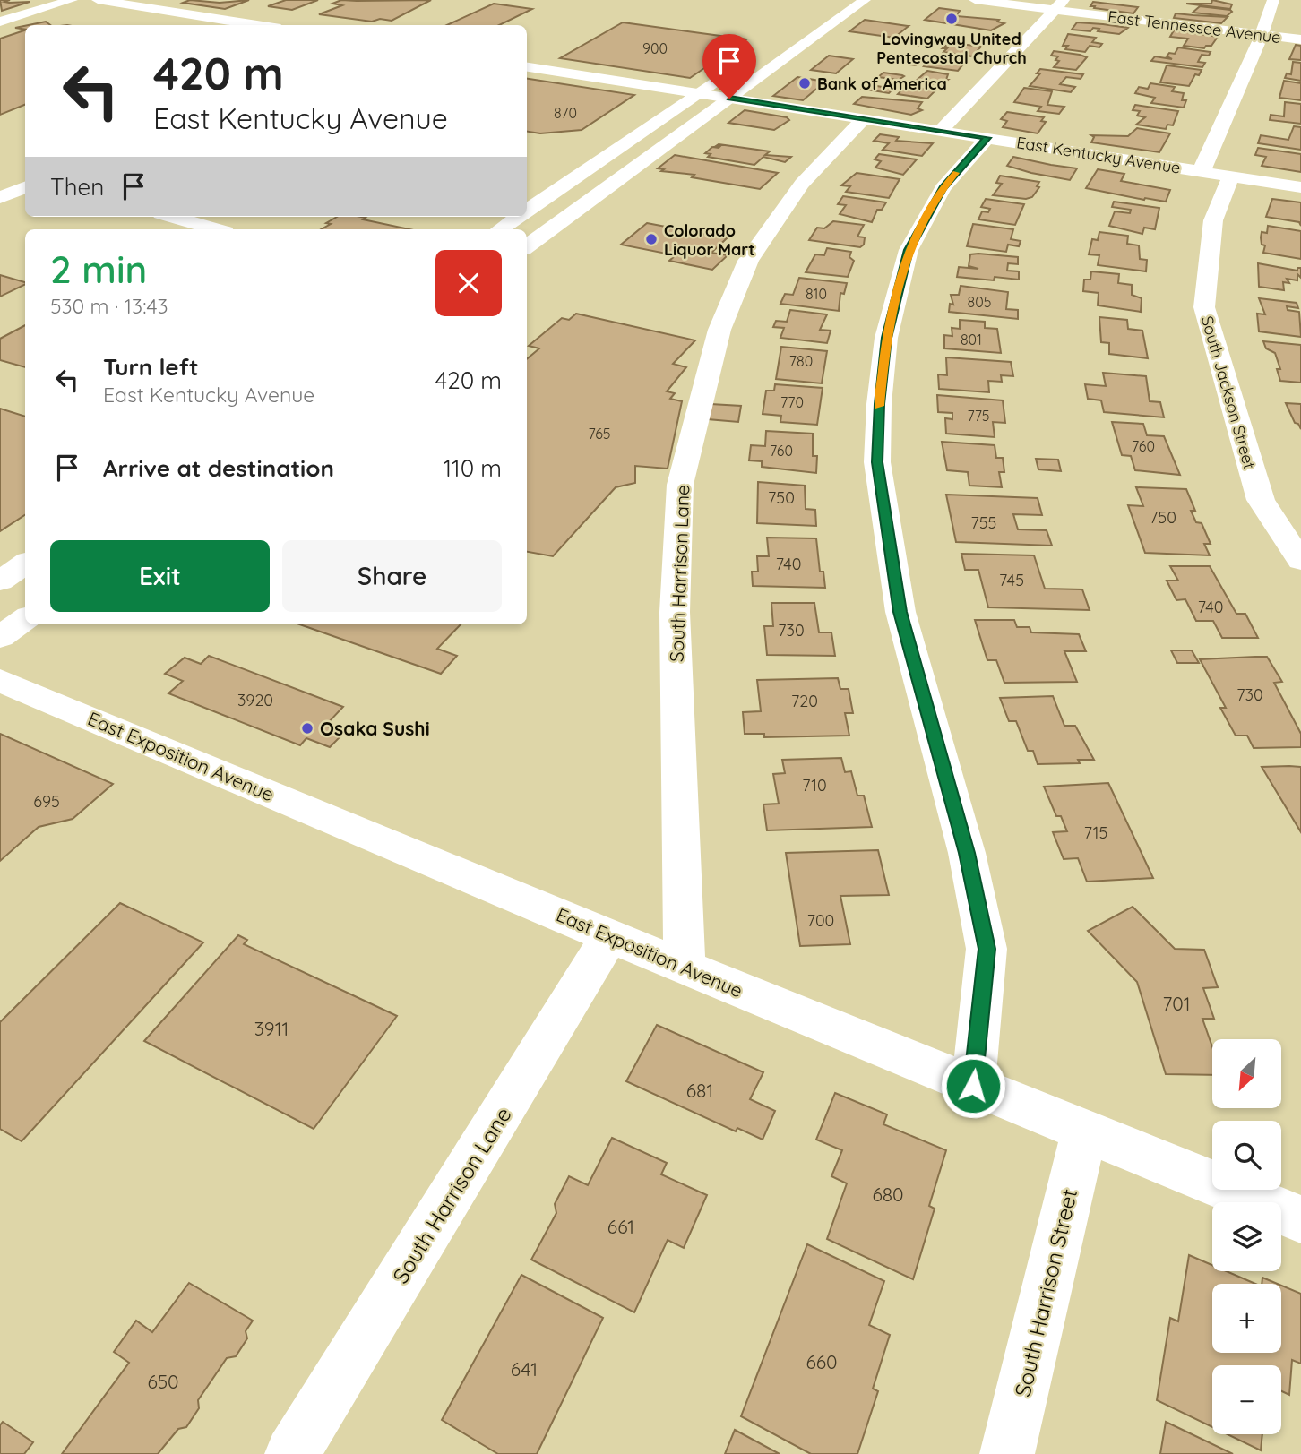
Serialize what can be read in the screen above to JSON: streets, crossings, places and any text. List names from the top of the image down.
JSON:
{
  "streets": {
    "street": [
      "East Tennessee Avenue",
      "East Kentucky Avenue",
      "South Jackson Street",
      "South Harrison Lane",
      "East Exposition Avenue",
      "South Harrison Street"
    ]
  },
  "crossings": [
    ["East Kentucky Avenue", "South Jackson Street"],
    ["East Kentucky Avenue", "South Harrison Lane"],
    ["South Harrison Lane", "East Exposition Avenue"],
    ["East Exposition Avenue", "South Harrison Street"]
  ],
  "places": [
    "Lovingway United Pentecostal Church",
    "Bank of America",
    "Colorado Liquor Mart",
    "Osaka Sushi"
  ],
  "house_numbers": [
    "900",
    "870",
    "810",
    "805",
    "801",
    "780",
    "770",
    "775",
    "765",
    "760",
    "760",
    "750",
    "750",
    "755",
    "740",
    "745",
    "740",
    "730",
    "730",
    "3920",
    "720",
    "710",
    "695",
    "715",
    "700",
    "701",
    "3911",
    "681",
    "680",
    "661",
    "660",
    "641",
    "650"
  ],
  "north": "bottom left",
  "page": {
    "turn": ["420 m", "East Kentucky Avenue"],
    "then": "Then",
    "heading": ["2 min", "530 m · 13:43"],
    "list": [
      {
        "name": "Turn left",
        "note": "East Kentucky Avenue",
        "value": "420 m"
      },
      {
        "name": "Arrive at destination",
        "value": "110 m"
      }
    ],
    "buttons": ["Exit", "Share"],
    "map_buttons": ["+", "−"]
  }
}
